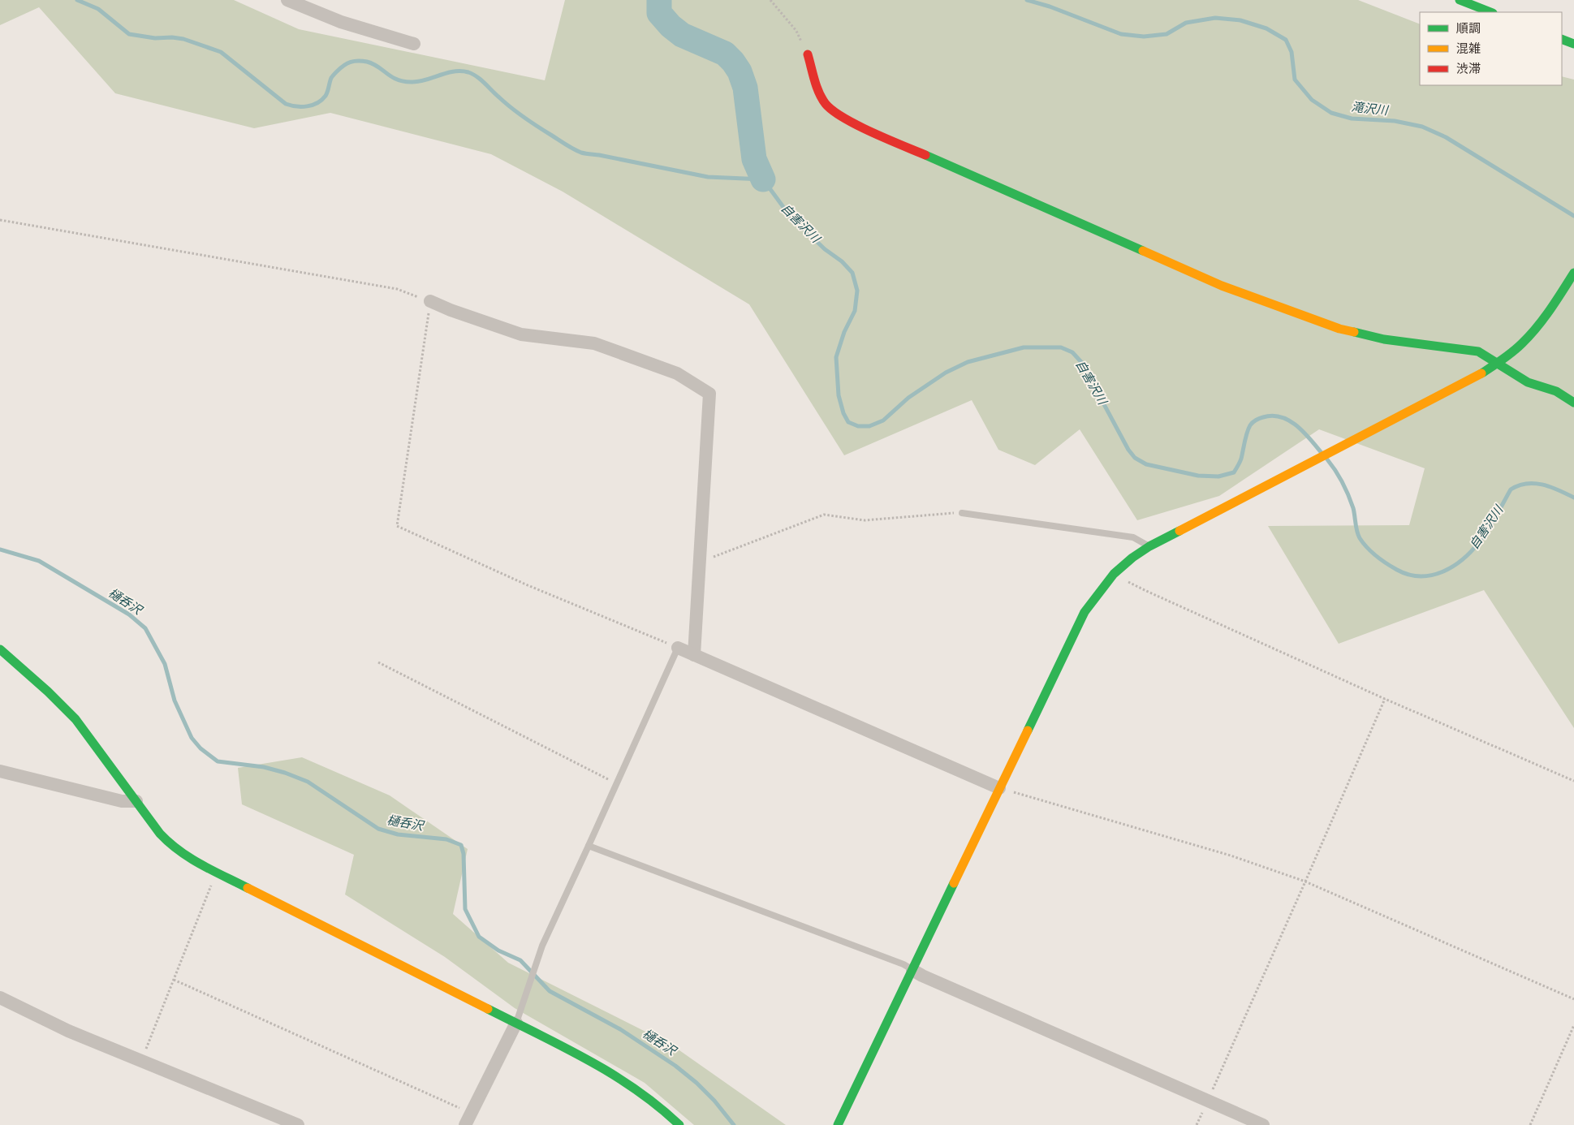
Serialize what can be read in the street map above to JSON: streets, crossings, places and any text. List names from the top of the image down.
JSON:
{
  "water": ["滝沢川", "自害沢川", "樋呑沢"],
  "legend": ["順調", "混雑", "渋滞"]
}
